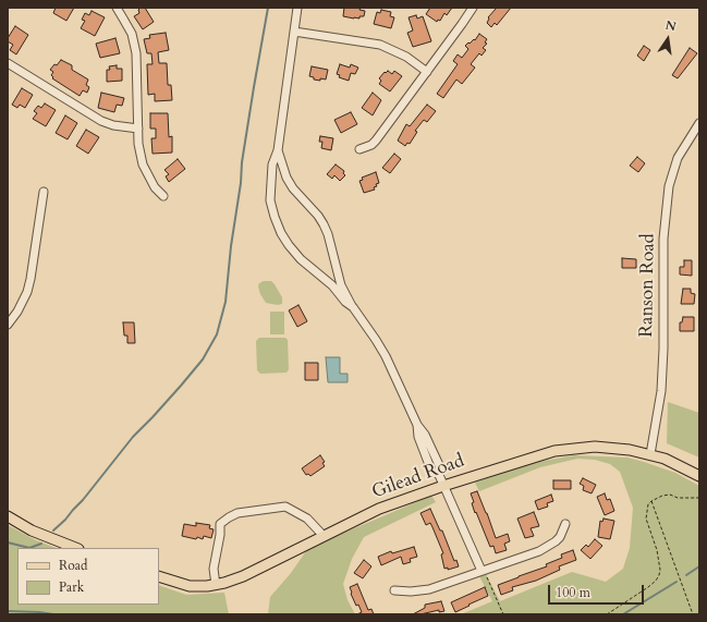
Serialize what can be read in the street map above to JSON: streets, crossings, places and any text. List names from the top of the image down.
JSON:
{
  "streets": {
    "main road": ["Gilead Road"],
    "street": ["Ranson Road"]
  },
  "crossings": [
    ["Ranson Road", "Gilead Road"]
  ],
  "legend": ["Road", "Park"],
  "scale_bar": "100 m",
  "north": "top"
}
